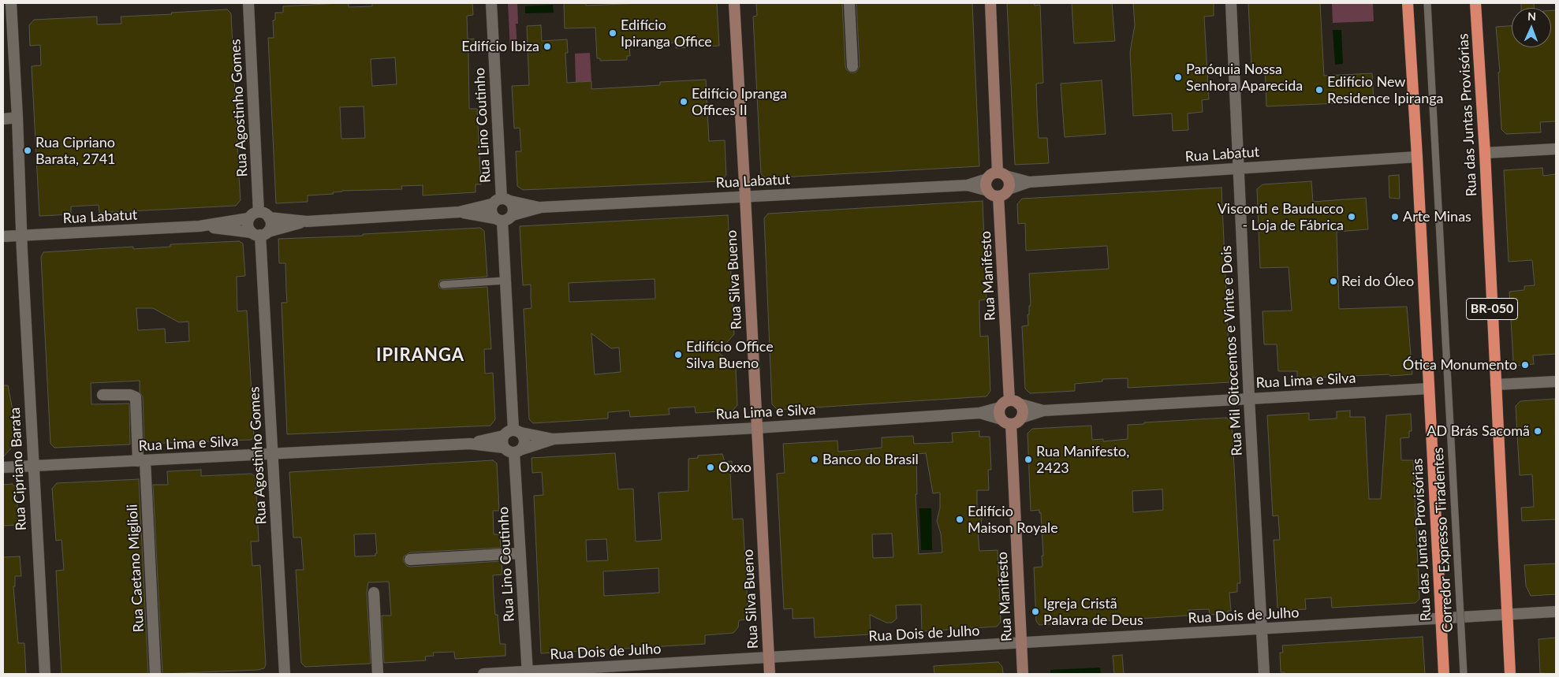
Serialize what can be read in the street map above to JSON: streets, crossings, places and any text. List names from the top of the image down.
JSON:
{
  "streets": {
    "highway": ["Rua das Juntas Provisórias", "BR-050"],
    "main road": ["Rua Manifesto", "Rua Silva Bueno"],
    "street": [
      "Rua Agostinho Gomes",
      "Rua Lino Coutinho",
      "Rua Labatut",
      "Rua Mil Oitocentos e Vinte e Dois",
      "Rua Lima e Silva",
      "Rua Cipriano Barata",
      "Rua Caetano Miglioli",
      "Rua Dois de Julho"
    ],
    "lane": ["Corredor Expresso Tiradentes"]
  },
  "crossings": [
    ["Rua Agostinho Gomes", "Rua Labatut"],
    ["Rua Agostinho Gomes", "Rua Lima e Silva"],
    ["Rua das Juntas Provisórias", "Rua Labatut"],
    ["Rua das Juntas Provisórias", "Rua Lima e Silva"],
    ["Rua das Juntas Provisórias", "Rua Dois de Julho"],
    ["Rua Lino Coutinho", "Rua Labatut"],
    ["Rua Lino Coutinho", "Rua Lima e Silva"],
    ["Rua Lino Coutinho", "Rua Dois de Julho"],
    ["Rua Labatut", "Rua Manifesto"],
    ["Rua Labatut", "Rua Silva Bueno"],
    ["Rua Labatut", "Rua Mil Oitocentos e Vinte e Dois"],
    ["Rua Labatut", "Rua Cipriano Barata"],
    ["Rua Manifesto", "Rua Lima e Silva"],
    ["Rua Manifesto", "Rua Dois de Julho"],
    ["Rua Silva Bueno", "Rua Lima e Silva"],
    ["Rua Silva Bueno", "Rua Dois de Julho"],
    ["Rua Mil Oitocentos e Vinte e Dois", "Rua Lima e Silva"],
    ["Rua Mil Oitocentos e Vinte e Dois", "Rua Dois de Julho"],
    ["Rua Lima e Silva", "Rua Cipriano Barata"],
    ["Rua Lima e Silva", "Rua Caetano Miglioli"]
  ],
  "districts": ["IPIRANGA"],
  "places": [
    "Edifício Ipiranga Office",
    "Edifício Ibiza",
    "Paróquia Nossa Senhora Aparecida",
    "Edifício New Residence Ipiranga",
    "Edifício Ipranga Offices II",
    "Rua Cipriano Barata, 2741",
    "Visconti e Bauducco - Loja de Fábrica",
    "Arte Minas",
    "Rei do Óleo",
    "Edifício Office Silva Bueno",
    "Ótica Monumento",
    "AD Brás Sacomã",
    "Banco do Brasil",
    "Rua Manifesto, 2423",
    "Oxxo",
    "Edifício Maison Royale",
    "Igreja Cristã Palavra de Deus"
  ],
  "north": "top"
}
